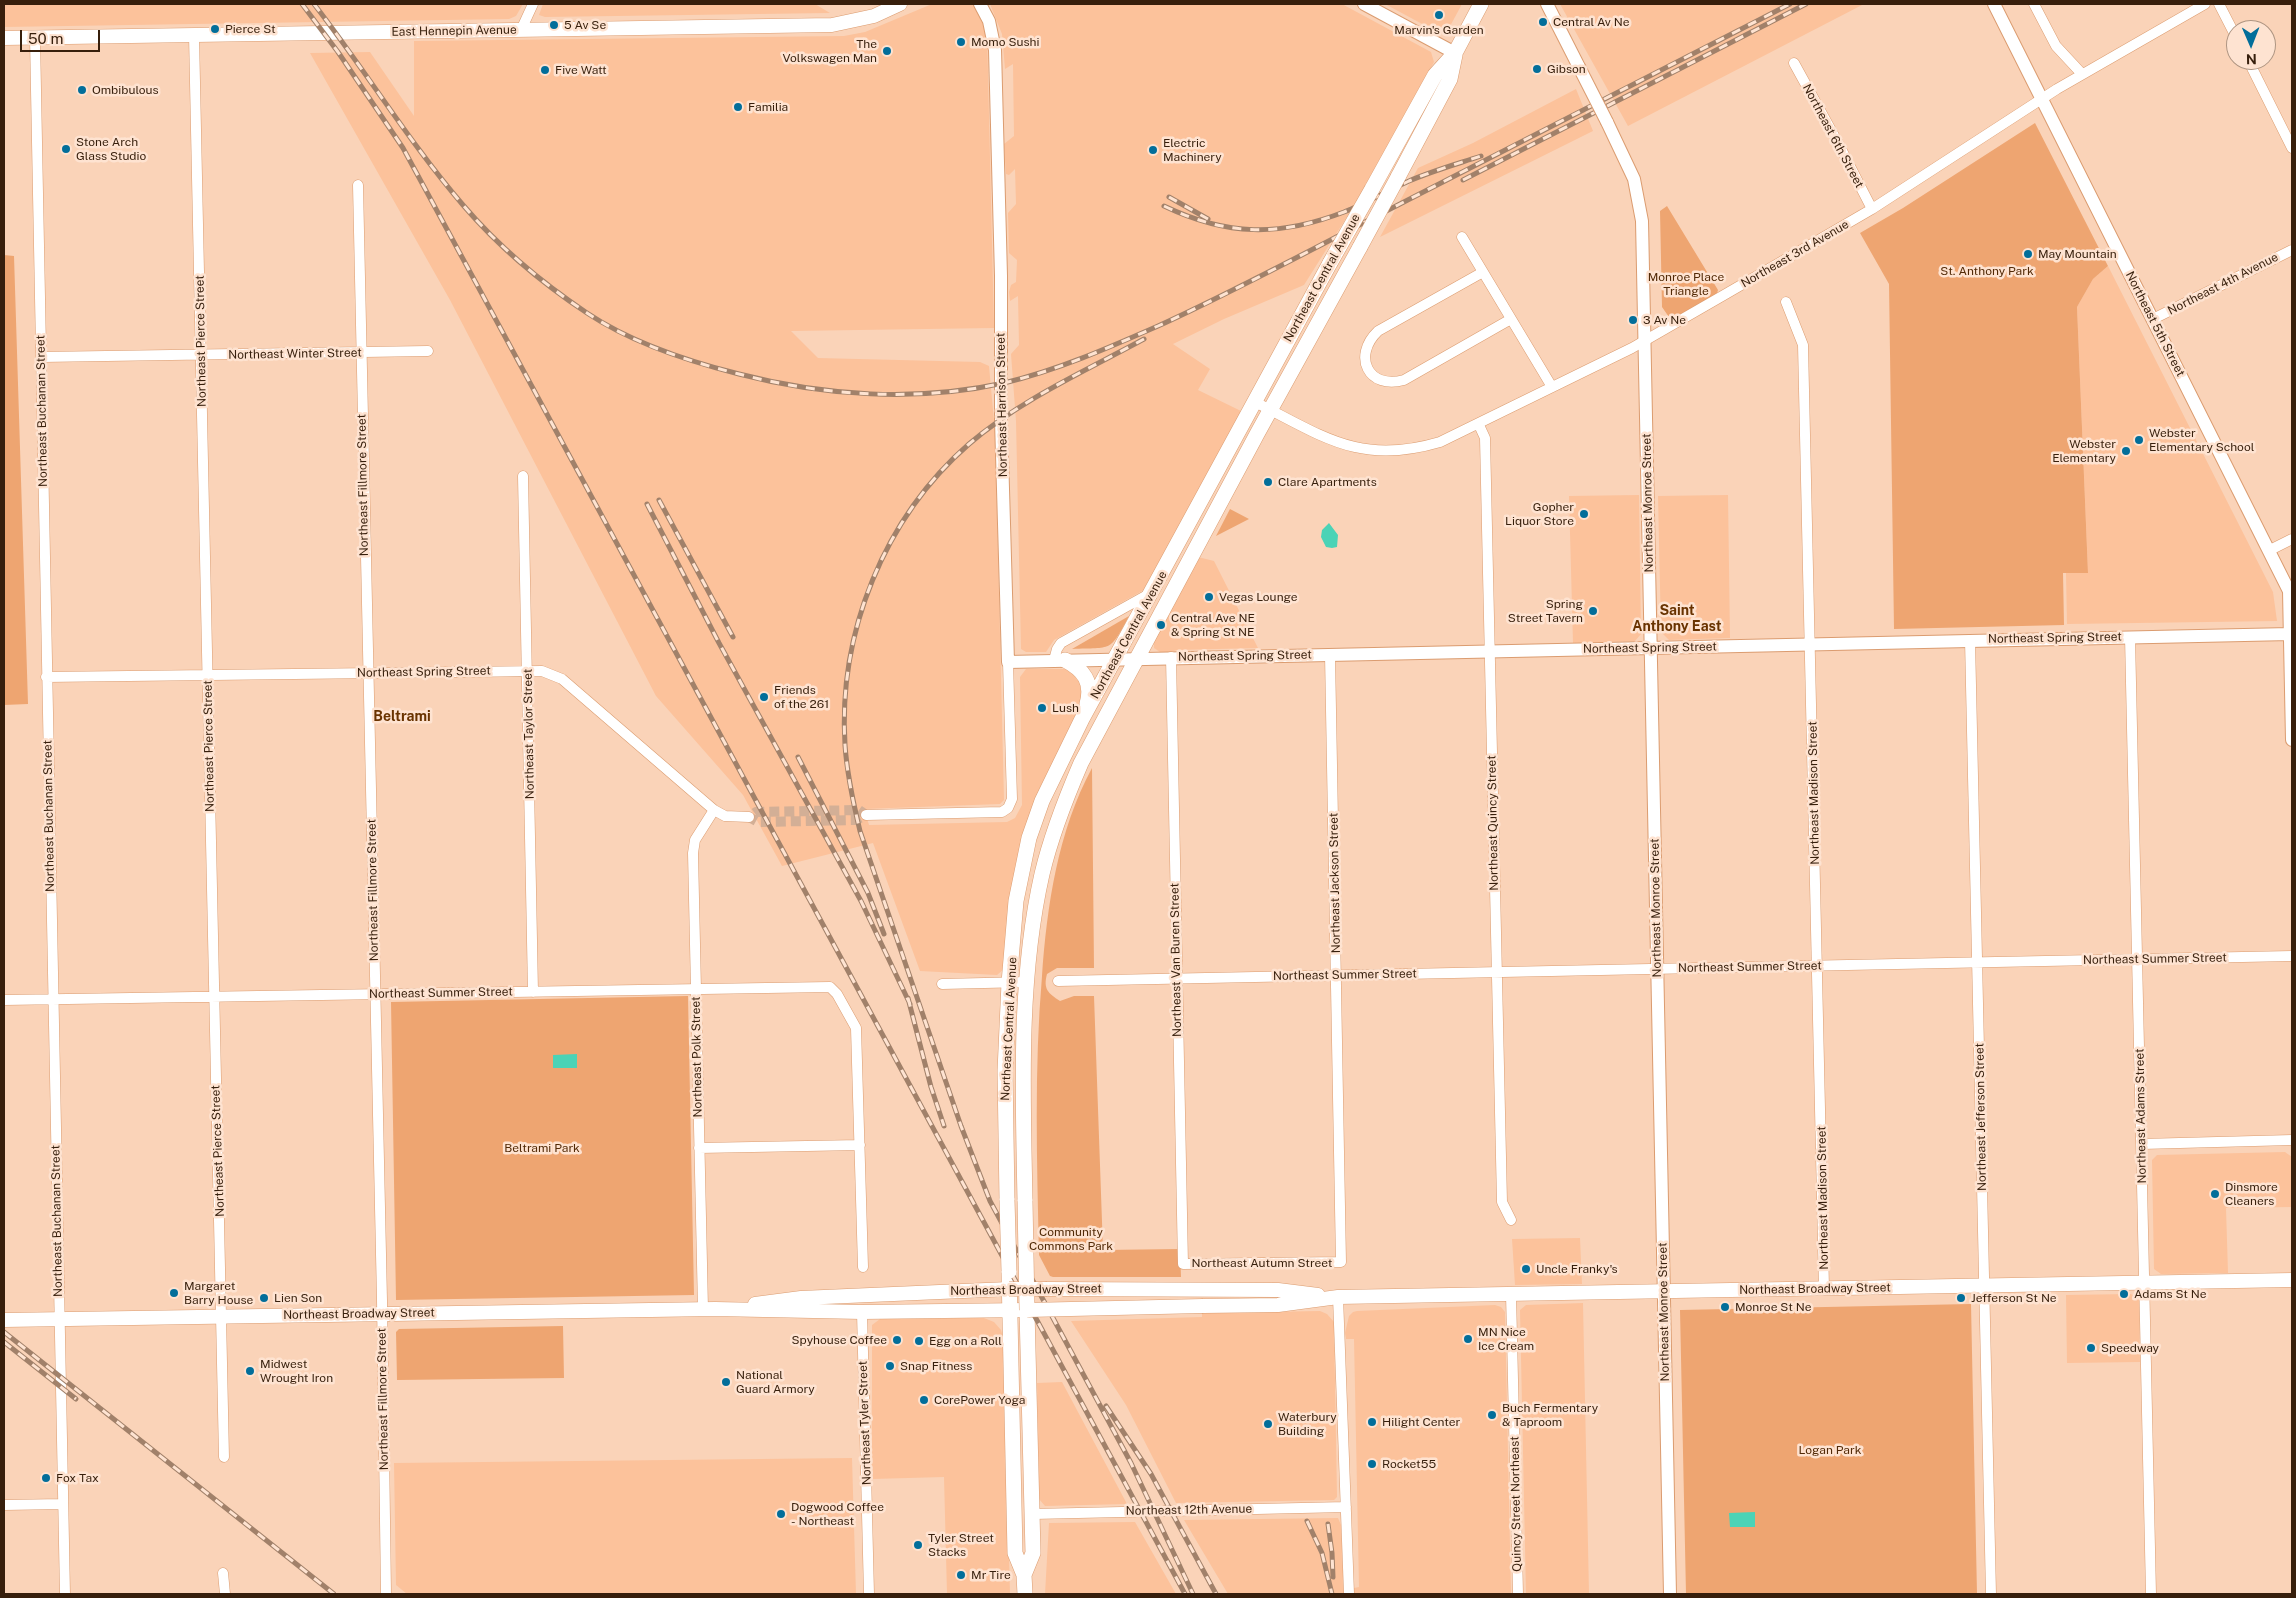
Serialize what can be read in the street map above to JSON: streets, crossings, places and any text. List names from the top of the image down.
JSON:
{
  "streets": {
    "main road": ["East Hennepin Avenue", "Northeast Central Avenue", "Northeast Broadway Street"],
    "street": [
      "Northeast 6th Street",
      "Northeast 3rd Avenue",
      "Northeast 4th Avenue",
      "Northeast 5th Street",
      "Northeast Pierce Street",
      "Northeast Winter Street",
      "Northeast Harrison Street",
      "Northeast Buchanan Street",
      "Northeast Fillmore Street",
      "Northeast Monroe Street",
      "Northeast Spring Street",
      "Northeast Taylor Street",
      "Northeast Madison Street",
      "Northeast Quincy Street",
      "Northeast Jackson Street",
      "Northeast Summer Street",
      "Northeast Van Buren Street",
      "Northeast Polk Street",
      "Northeast Adams Street",
      "Northeast Jefferson Street",
      "Northeast Autumn Street",
      "Northeast Tyler Street",
      "Quincy Street Northeast",
      "Northeast 12th Avenue"
    ]
  },
  "crossings": [
    ["East Hennepin Avenue", "Northeast Pierce Street"],
    ["East Hennepin Avenue", "Northeast Buchanan Street"],
    ["Northeast 6th Street", "Northeast 3rd Avenue"],
    ["Northeast 3rd Avenue", "Northeast Central Avenue"],
    ["Northeast 3rd Avenue", "Northeast 5th Street"],
    ["Northeast 3rd Avenue", "Northeast Monroe Street"],
    ["Northeast 3rd Avenue", "Northeast Quincy Street"],
    ["Northeast Central Avenue", "Northeast Spring Street"],
    ["Northeast Central Avenue", "Northeast Broadway Street"],
    ["Northeast Central Avenue", "Northeast 12th Avenue"],
    ["Northeast 4th Avenue", "Northeast 5th Street"],
    ["Northeast 5th Street", "Northeast Spring Street"],
    ["Northeast Pierce Street", "Northeast Winter Street"],
    ["Northeast Pierce Street", "Northeast Spring Street"],
    ["Northeast Pierce Street", "Northeast Summer Street"],
    ["Northeast Pierce Street", "Northeast Broadway Street"],
    ["Northeast Winter Street", "Northeast Buchanan Street"],
    ["Northeast Winter Street", "Northeast Fillmore Street"],
    ["Northeast Harrison Street", "Northeast Spring Street"],
    ["Northeast Buchanan Street", "Northeast Spring Street"],
    ["Northeast Buchanan Street", "Northeast Summer Street"],
    ["Northeast Buchanan Street", "Northeast Broadway Street"],
    ["Northeast Fillmore Street", "Northeast Spring Street"],
    ["Northeast Fillmore Street", "Northeast Summer Street"],
    ["Northeast Fillmore Street", "Northeast Broadway Street"],
    ["Northeast Monroe Street", "Northeast Spring Street"],
    ["Northeast Monroe Street", "Northeast Summer Street"],
    ["Northeast Monroe Street", "Northeast Broadway Street"],
    ["Northeast Spring Street", "Northeast Taylor Street"],
    ["Northeast Spring Street", "Northeast Madison Street"],
    ["Northeast Spring Street", "Northeast Quincy Street"],
    ["Northeast Spring Street", "Northeast Jackson Street"],
    ["Northeast Spring Street", "Northeast Van Buren Street"],
    ["Northeast Spring Street", "Northeast Polk Street"],
    ["Northeast Spring Street", "Northeast Adams Street"],
    ["Northeast Spring Street", "Northeast Jefferson Street"],
    ["Northeast Taylor Street", "Northeast Summer Street"],
    ["Northeast Madison Street", "Northeast Summer Street"],
    ["Northeast Madison Street", "Northeast Broadway Street"],
    ["Northeast Quincy Street", "Northeast Summer Street"],
    ["Northeast Jackson Street", "Northeast Summer Street"],
    ["Northeast Jackson Street", "Northeast Autumn Street"],
    ["Northeast Summer Street", "Northeast Van Buren Street"],
    ["Northeast Summer Street", "Northeast Polk Street"],
    ["Northeast Summer Street", "Northeast Adams Street"],
    ["Northeast Summer Street", "Northeast Jefferson Street"],
    ["Northeast Van Buren Street", "Northeast Autumn Street"],
    ["Northeast Polk Street", "Northeast Broadway Street"],
    ["Northeast Adams Street", "Northeast Broadway Street"],
    ["Northeast Jefferson Street", "Northeast Broadway Street"],
    ["Northeast Broadway Street", "Northeast Tyler Street"],
    ["Northeast Broadway Street", "Quincy Street Northeast"]
  ],
  "districts": ["Saint Anthony East", "Beltrami"],
  "parks": [
    "St. Anthony Park",
    "Monroe Place Triangle",
    "Beltrami Park",
    "Community Commons Park",
    "Logan Park"
  ],
  "places": [
    "Marvin's Garden",
    "Central Av Ne",
    "5 Av Se",
    "Pierce St",
    "Momo Sushi",
    "The Volkswagen Man",
    "Gibson",
    "Five Watt",
    "Ombibulous",
    "Familia",
    "Stone Arch Glass Studio",
    "Electric Machinery",
    "May Mountain",
    "3 Av Ne",
    "Webster Elementary School",
    "Webster Elementary",
    "Clare Apartments",
    "Gopher Liquor Store",
    "Vegas Lounge",
    "Spring Street Tavern",
    "Central Ave NE & Spring St NE",
    "Friends of the 261",
    "Lush",
    "Dinsmore Cleaners",
    "Uncle Franky's",
    "Margaret Barry House",
    "Adams St Ne",
    "Lien Son",
    "Jefferson St Ne",
    "Monroe St Ne",
    "MN Nice Ice Cream",
    "Spyhouse Coffee",
    "Egg on a Roll",
    "Speedway",
    "Snap Fitness",
    "Midwest Wrought Iron",
    "National Guard Armory",
    "CorePower Yoga",
    "Buch Fermentary & Taproom",
    "Hilight Center",
    "Waterbury Building",
    "Rocket55",
    "Fox Tax",
    "Dogwood Coffee - Northeast",
    "Tyler Street Stacks",
    "Mr Tire"
  ],
  "scale_bar": "50 m",
  "north": "bottom"
}
